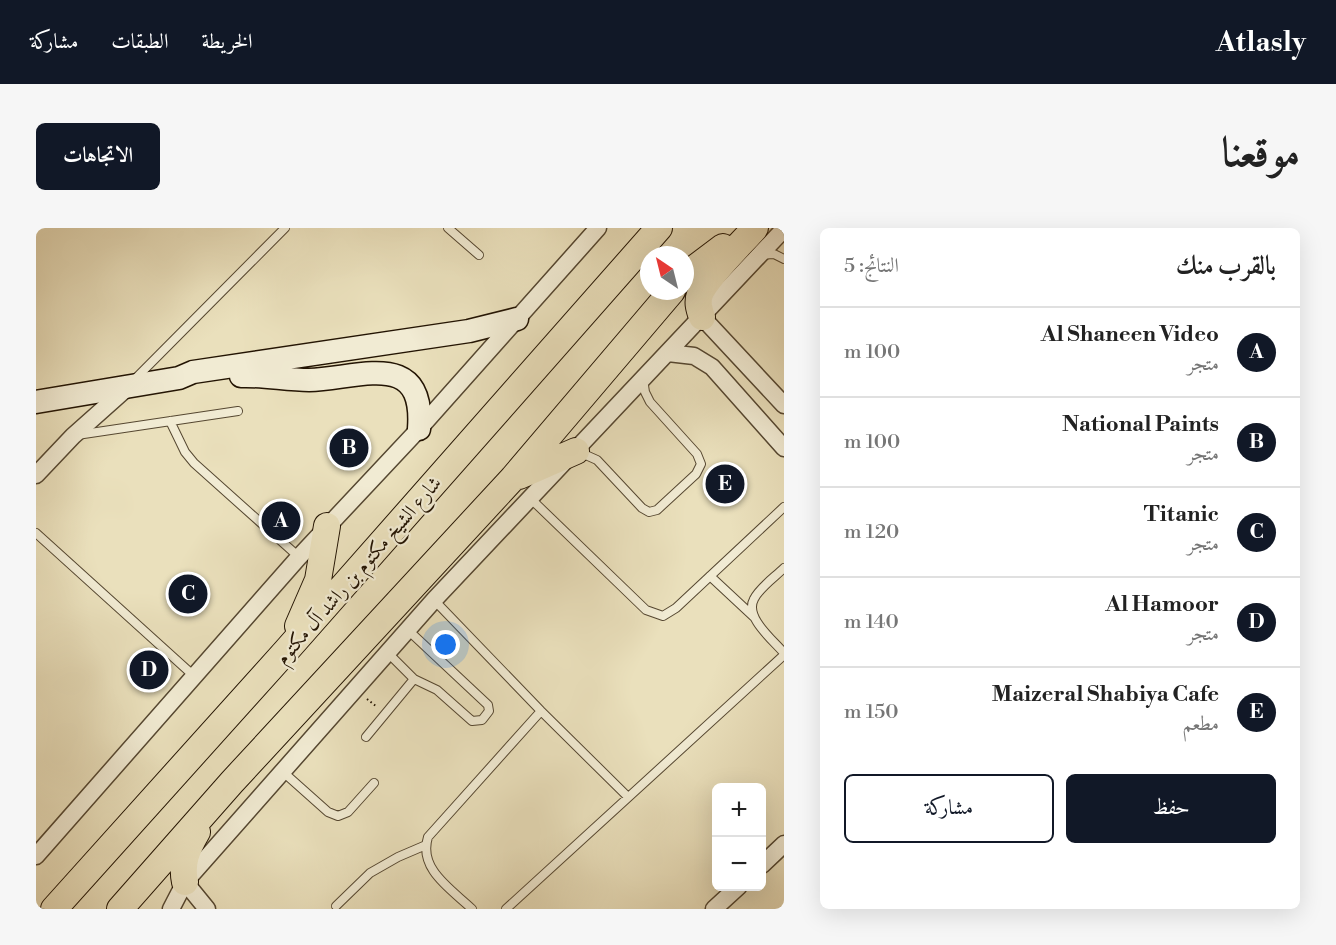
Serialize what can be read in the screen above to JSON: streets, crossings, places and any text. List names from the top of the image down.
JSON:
{
  "streets": {
    "main road": ["شارع الشيخ مكتوم بن راشد آل مكتوم"]
  },
  "north": "top left",
  "page": {
    "header": "Atlasly",
    "nav": ["الخريطة", "الطبقات", "مشاركة"],
    "title": "موقعنا",
    "buttons": [
      "الاتجاهات",
      ["حفظ", "مشاركة"]
    ],
    "heading": ["بالقرب منك", "النتائج: 5"],
    "list": [
      {
        "mark": "A",
        "name": "Al Shaneen Video",
        "note": "متجر",
        "value": "100 m"
      },
      {
        "mark": "B",
        "name": "National Paints",
        "note": "متجر",
        "value": "100 m"
      },
      {
        "mark": "C",
        "name": "Titanic",
        "note": "متجر",
        "value": "120 m"
      },
      {
        "mark": "D",
        "name": "Al Hamoor",
        "note": "متجر",
        "value": "140 m"
      },
      {
        "mark": "E",
        "name": "Maizeral Shabiya Cafe",
        "note": "مطعم",
        "value": "150 m"
      }
    ],
    "pins": [
      "B",
      "E",
      "A",
      "C",
      "D"
    ],
    "map_buttons": ["+", "−"]
  }
}
